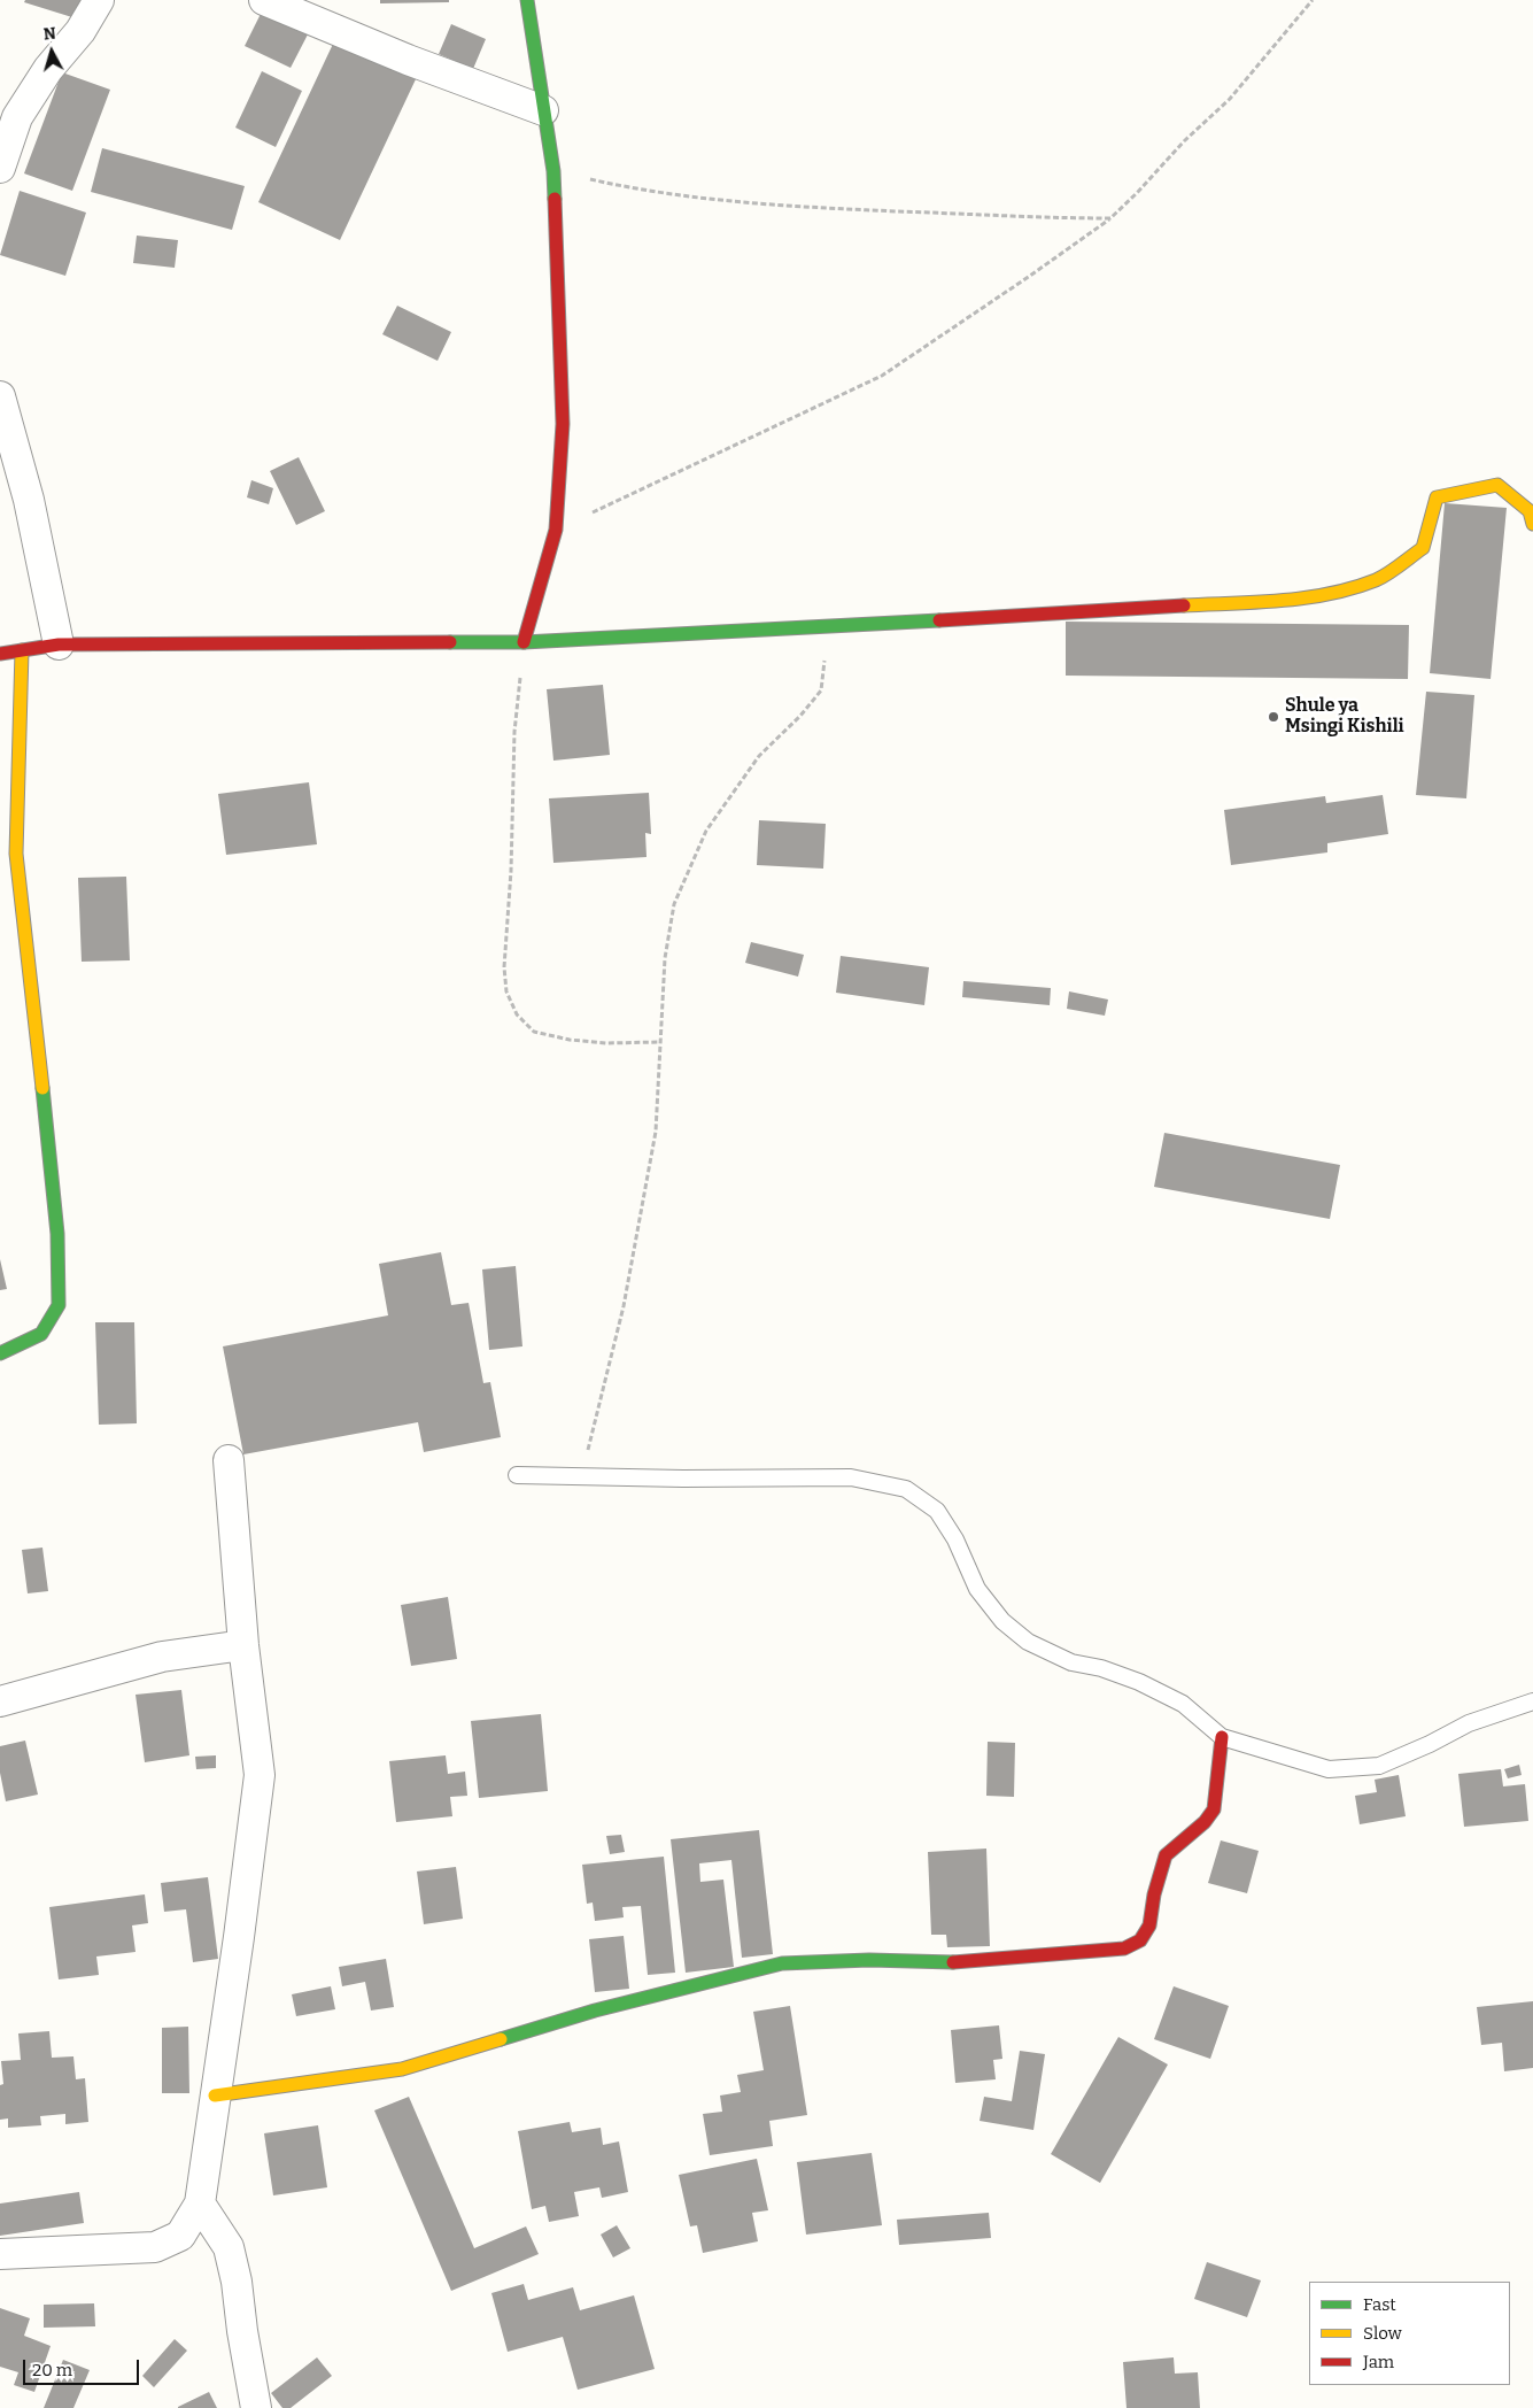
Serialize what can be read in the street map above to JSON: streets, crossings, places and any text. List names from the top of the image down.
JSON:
{
  "places": ["Shule ya Msingi Kishili"],
  "legend": ["Fast", "Slow", "Jam"],
  "scale_bar": "20 m",
  "north": "top"
}
